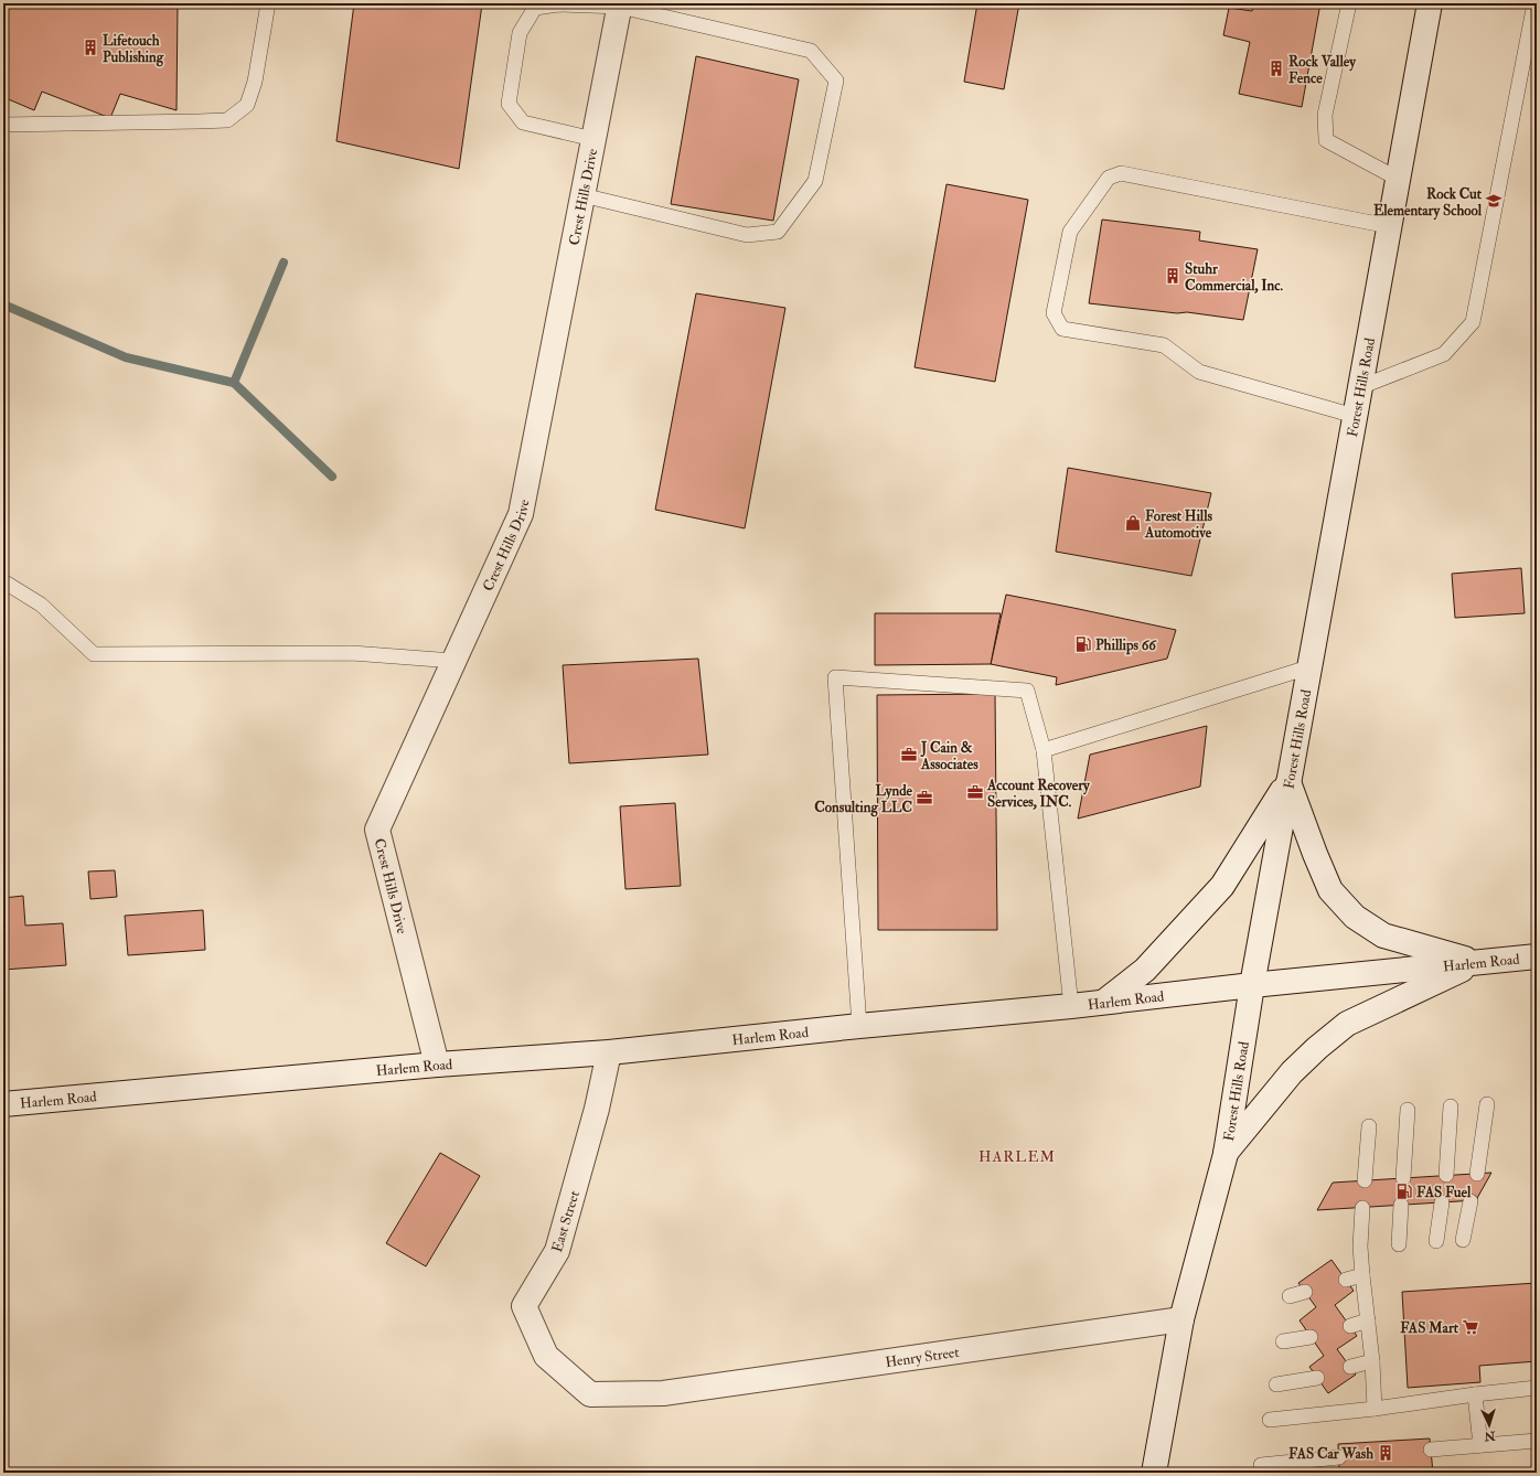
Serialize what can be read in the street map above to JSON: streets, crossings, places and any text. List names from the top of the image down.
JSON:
{
  "streets": {
    "street": [
      "Crest Hills Drive",
      "Forest Hills Road",
      "Harlem Road",
      "East Street",
      "Henry Street"
    ]
  },
  "crossings": [
    ["Crest Hills Drive", "Harlem Road"],
    ["Forest Hills Road", "Harlem Road"],
    ["Forest Hills Road", "Henry Street"],
    ["Harlem Road", "East Street"],
    ["East Street", "Henry Street"]
  ],
  "districts": ["HARLEM"],
  "places": {
    "building": [
      "Lifetouch Publishing",
      "Rock Valley Fence",
      "Stuhr Commercial, Inc.",
      "FAS Car Wash"
    ],
    "school or university": ["Rock Cut Elementary School"],
    "shop": ["Forest Hills Automotive"],
    "fuel station": ["Phillips 66", "FAS Fuel"],
    "office": ["J Cain & Associates", "Account Recovery Services, INC.", "Lynde Consulting LLC"],
    "supermarket": ["FAS Mart"]
  },
  "north": "bottom"
}
